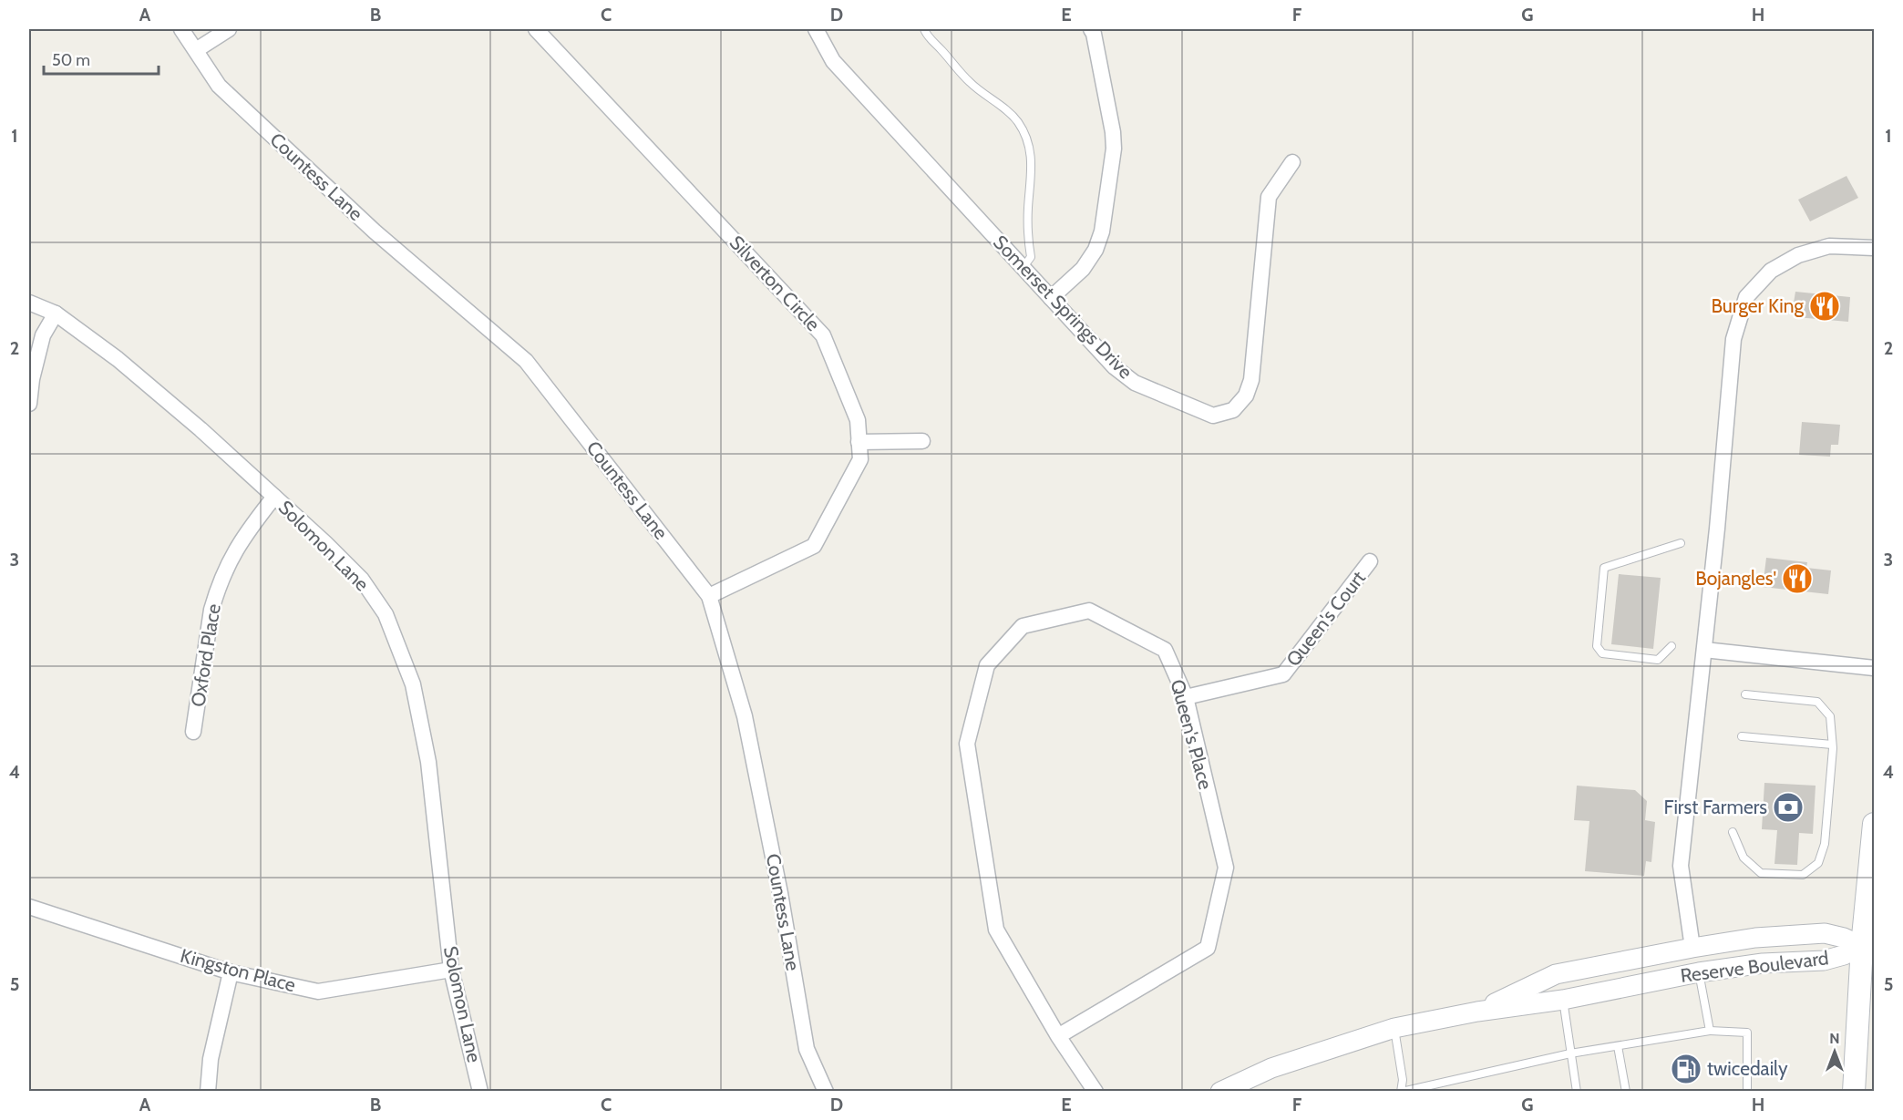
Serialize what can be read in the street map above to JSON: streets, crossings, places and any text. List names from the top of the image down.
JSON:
{
  "streets": {
    "street": [
      "Countess Lane",
      "Silverton Circle",
      "Somerset Springs Drive",
      "Solomon Lane",
      "Queen's Court",
      "Oxford Place",
      "Queen's Place",
      "Reserve Boulevard",
      "Kingston Place"
    ]
  },
  "crossings": [
    ["Countess Lane", "Silverton Circle"],
    ["Solomon Lane", "Oxford Place"],
    ["Solomon Lane", "Kingston Place"],
    ["Queen's Court", "Queen's Place"]
  ],
  "places": {
    "restaurant": ["Burger King", "Bojangles'"],
    "bank": ["First Farmers"],
    "fuel station": ["twicedaily"]
  },
  "scale_bar": "50 m",
  "north": "top",
  "grid": {
    "columns": [
      "A",
      "B",
      "C",
      "D",
      "E",
      "F",
      "G",
      "H"
    ],
    "rows": [
      "1",
      "2",
      "3",
      "4",
      "5"
    ]
  }
}
